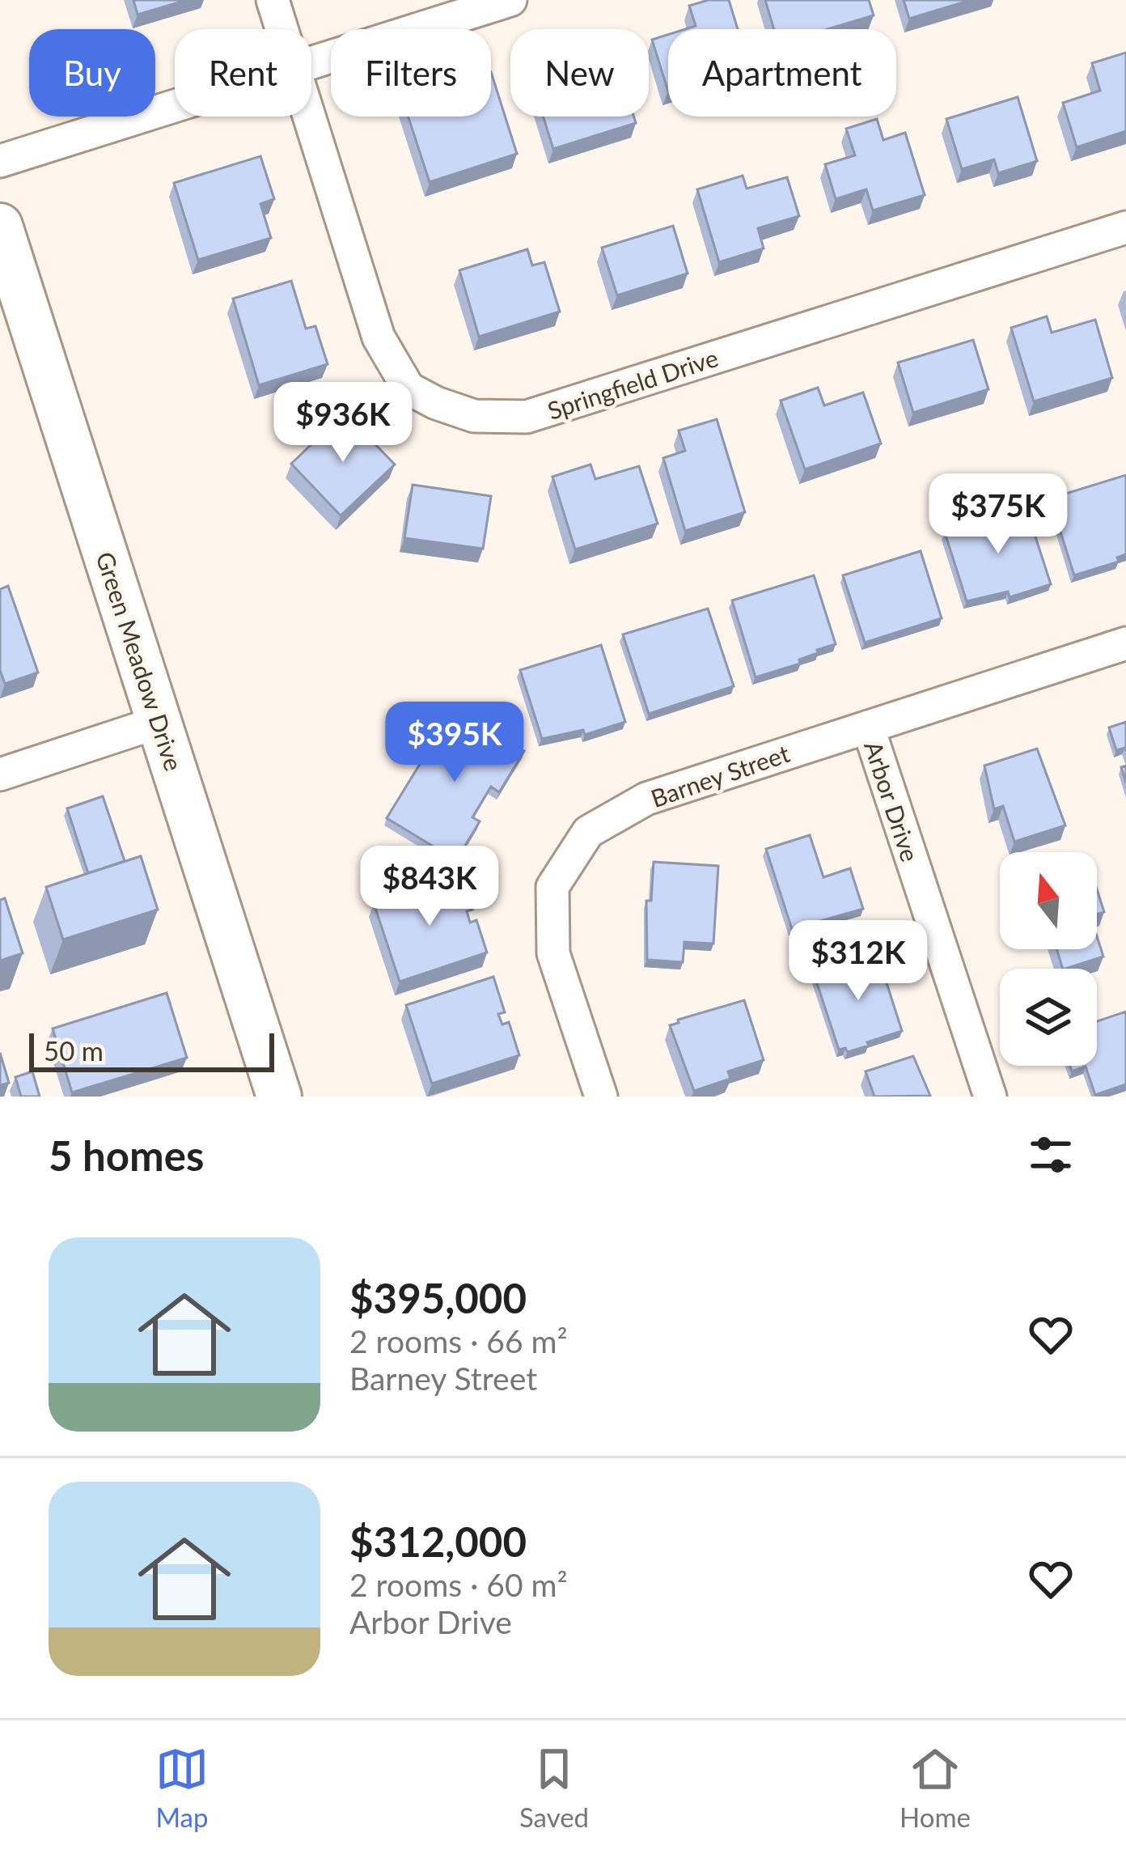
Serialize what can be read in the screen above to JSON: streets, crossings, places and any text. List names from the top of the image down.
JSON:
{
  "streets": {
    "main road": ["Green Meadow Drive"],
    "street": ["Springfield Drive", "Barney Street", "Arbor Drive"]
  },
  "crossings": [
    ["Barney Street", "Arbor Drive"]
  ],
  "scale_bar": "50 m",
  "north": "top",
  "page": {
    "chip": [
      "Buy",
      "Rent",
      "Filters",
      "New",
      "Apartment"
    ],
    "price": [
      "$936K",
      "$375K",
      "$395K",
      "$843K",
      "$312K"
    ],
    "scale": "50 m",
    "heading": "5 homes",
    "list": [
      {
        "name": "$395,000",
        "note": "2 rooms · 66 m² · Barney Street"
      },
      {
        "name": "$312,000",
        "note": "2 rooms · 60 m² · Arbor Drive"
      }
    ],
    "tabs": ["Map", "Saved", "Home"]
  }
}
